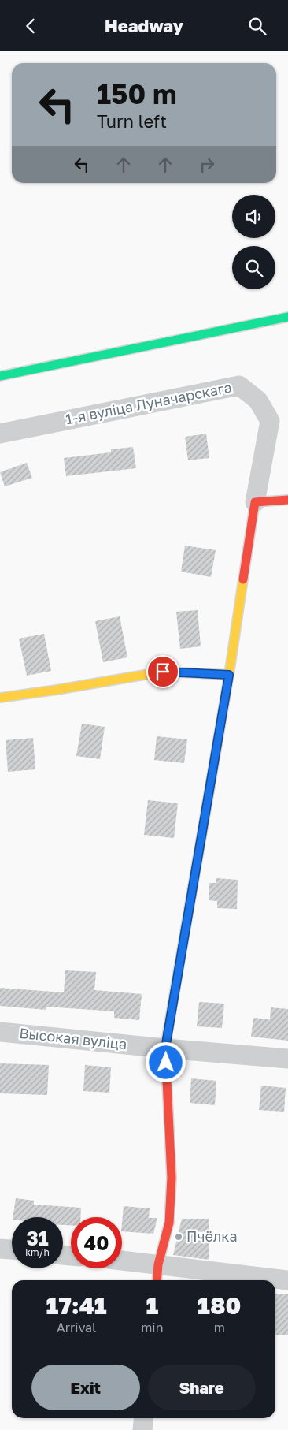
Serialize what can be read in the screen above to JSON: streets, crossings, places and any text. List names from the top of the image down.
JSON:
{
  "streets": {
    "street": ["1-я вуліца Луначарскага", "Высокая вуліца"]
  },
  "places": ["Пчёлка"],
  "page": {
    "header": "Headway",
    "turn": ["150 m", "Turn left"],
    "speed": "31 km/h",
    "limit": "40",
    "eta": [
      "17:41",
      "Arrival",
      "1",
      "min",
      "180",
      "m"
    ],
    "buttons": ["Exit", "Share"]
  }
}
